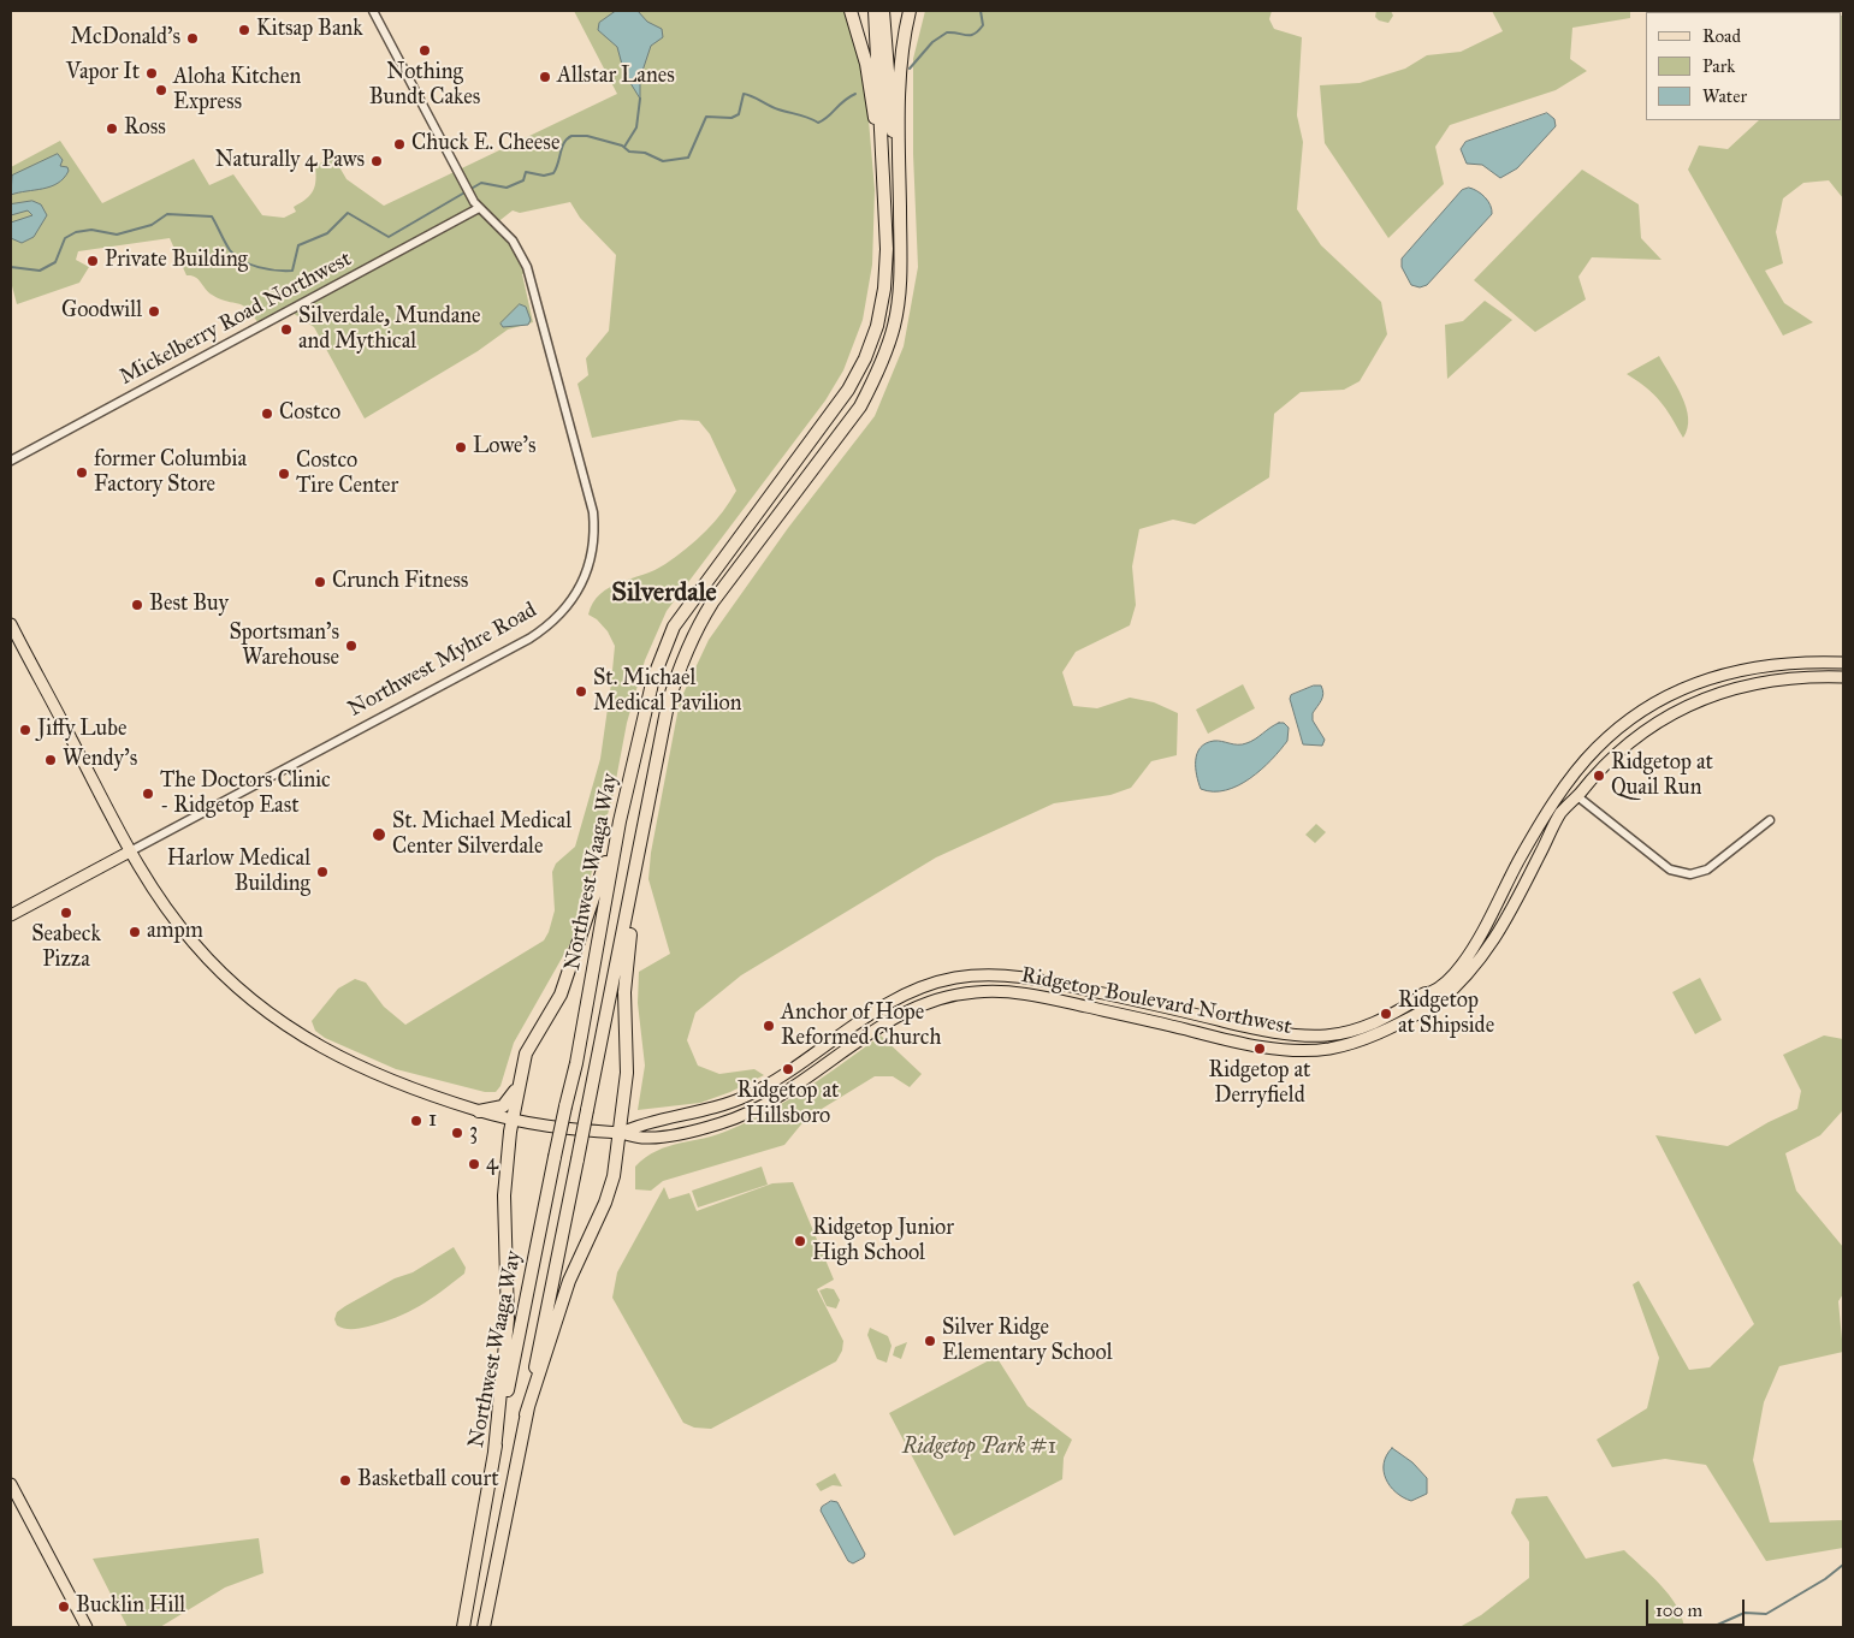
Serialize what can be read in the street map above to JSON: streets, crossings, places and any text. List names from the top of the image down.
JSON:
{
  "streets": {
    "highway": ["Northwest Waaga Way"],
    "main road": ["Northwest Myhre Road", "Ridgetop Boulevard Northwest"],
    "street": ["Mickelberry Road Northwest"]
  },
  "crossings": [
    ["Mickelberry Road Northwest", "Northwest Myhre Road"],
    ["Northwest Myhre Road", "Ridgetop Boulevard Northwest"]
  ],
  "districts": ["Silverdale"],
  "parks": ["Ridgetop Park #1"],
  "places": [
    "Kitsap Bank",
    "McDonald's",
    "Nothing Bundt Cakes",
    "Vapor It",
    "Allstar Lanes",
    "Aloha Kitchen Express",
    "Ross",
    "Chuck E. Cheese",
    "Naturally 4 Paws",
    "Private Building",
    "Goodwill",
    "Silverdale, Mundane and Mythical",
    "Costco",
    "Lowe's",
    "former Columbia Factory Store",
    "Costco Tire Center",
    "Crunch Fitness",
    "Best Buy",
    "Sportsman's Warehouse",
    "St. Michael Medical Pavilion",
    "Jiffy Lube",
    "Wendy's",
    "Ridgetop at Quail Run",
    "The Doctors Clinic - Ridgetop East",
    "St. Michael Medical Center Silverdale",
    "Harlow Medical Building",
    "Seabeck Pizza",
    "ampm",
    "Ridgetop at Shipside",
    "Anchor of Hope Reformed Church",
    "Ridgetop at Derryfield",
    "Ridgetop at Hillsboro",
    "1",
    "3",
    "4",
    "Ridgetop Junior High School",
    "Silver Ridge Elementary School",
    "Basketball court",
    "Bucklin Hill"
  ],
  "legend": ["Road", "Park", "Water"],
  "scale_bar": "100 m"
}
